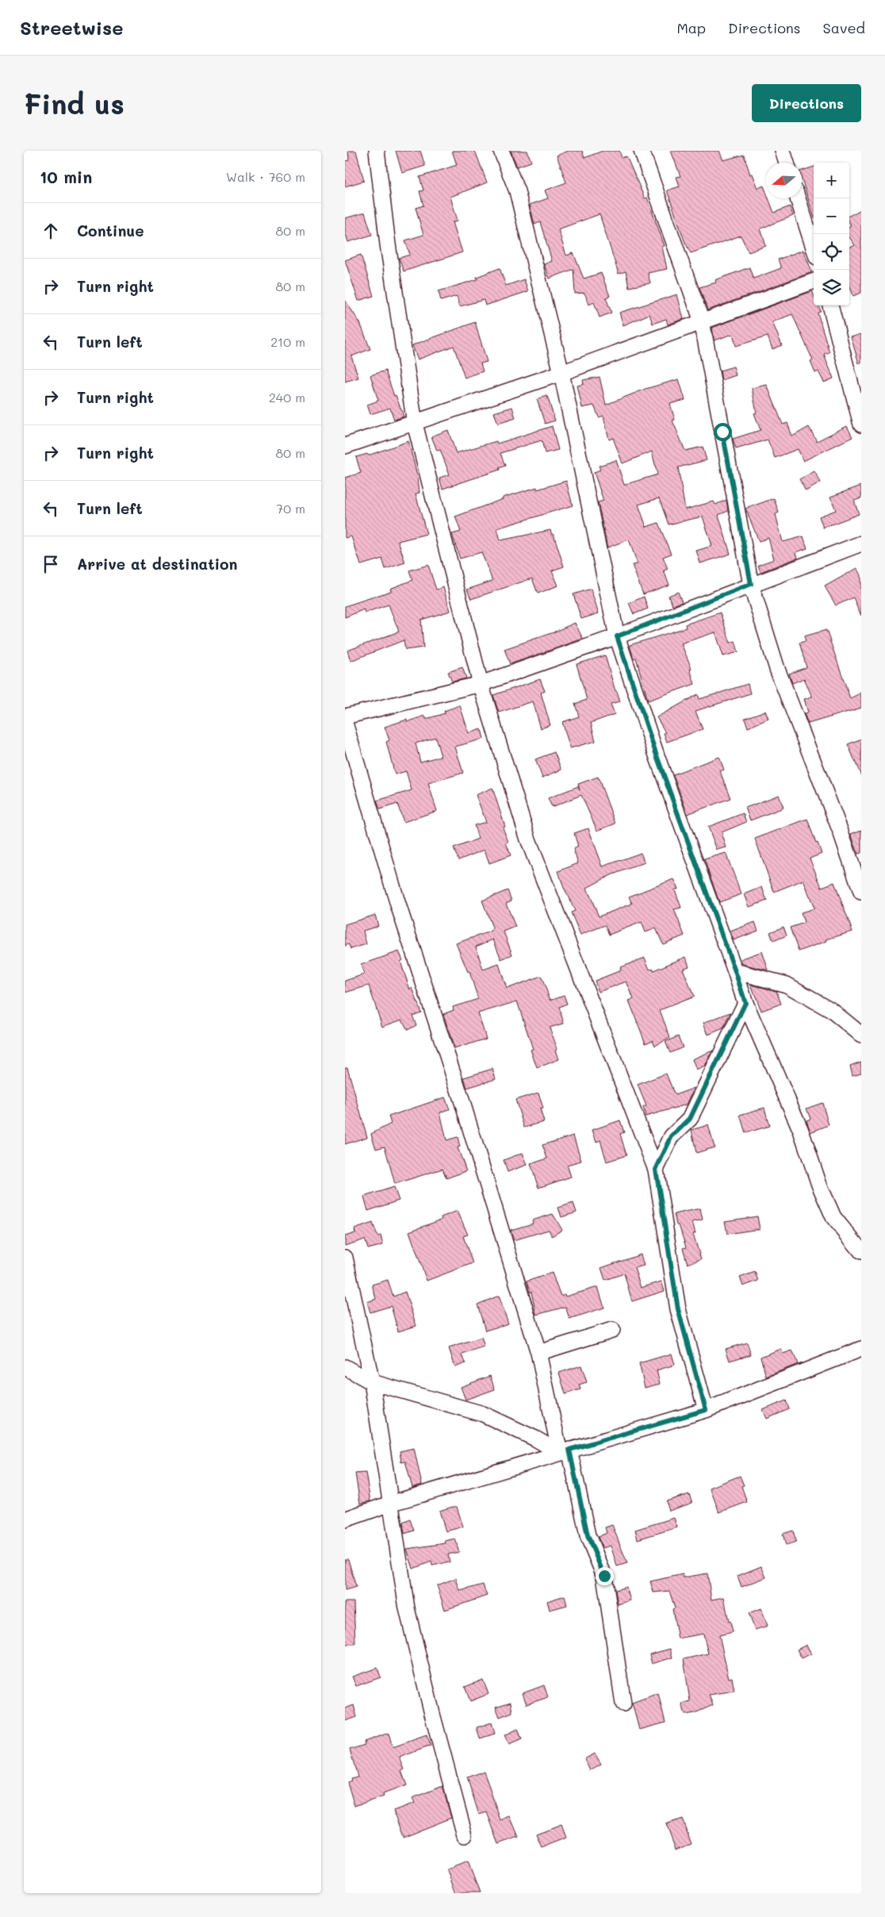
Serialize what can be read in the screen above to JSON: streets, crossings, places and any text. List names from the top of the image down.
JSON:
{
  "north": "left",
  "page": {
    "header": "Streetwise",
    "nav": ["Map", "Directions", "Saved"],
    "buttons": "Directions",
    "title": "Find us",
    "heading": ["10 min", "Walk · 760 m"],
    "map_buttons": ["+", "−"],
    "list": [
      ["Continue", "80 m"],
      ["Turn right", "80 m"],
      ["Turn left", "210 m"],
      ["Turn right", "240 m"],
      ["Turn right", "80 m"],
      ["Turn left", "70 m"],
      "Arrive at destination"
    ]
  }
}
